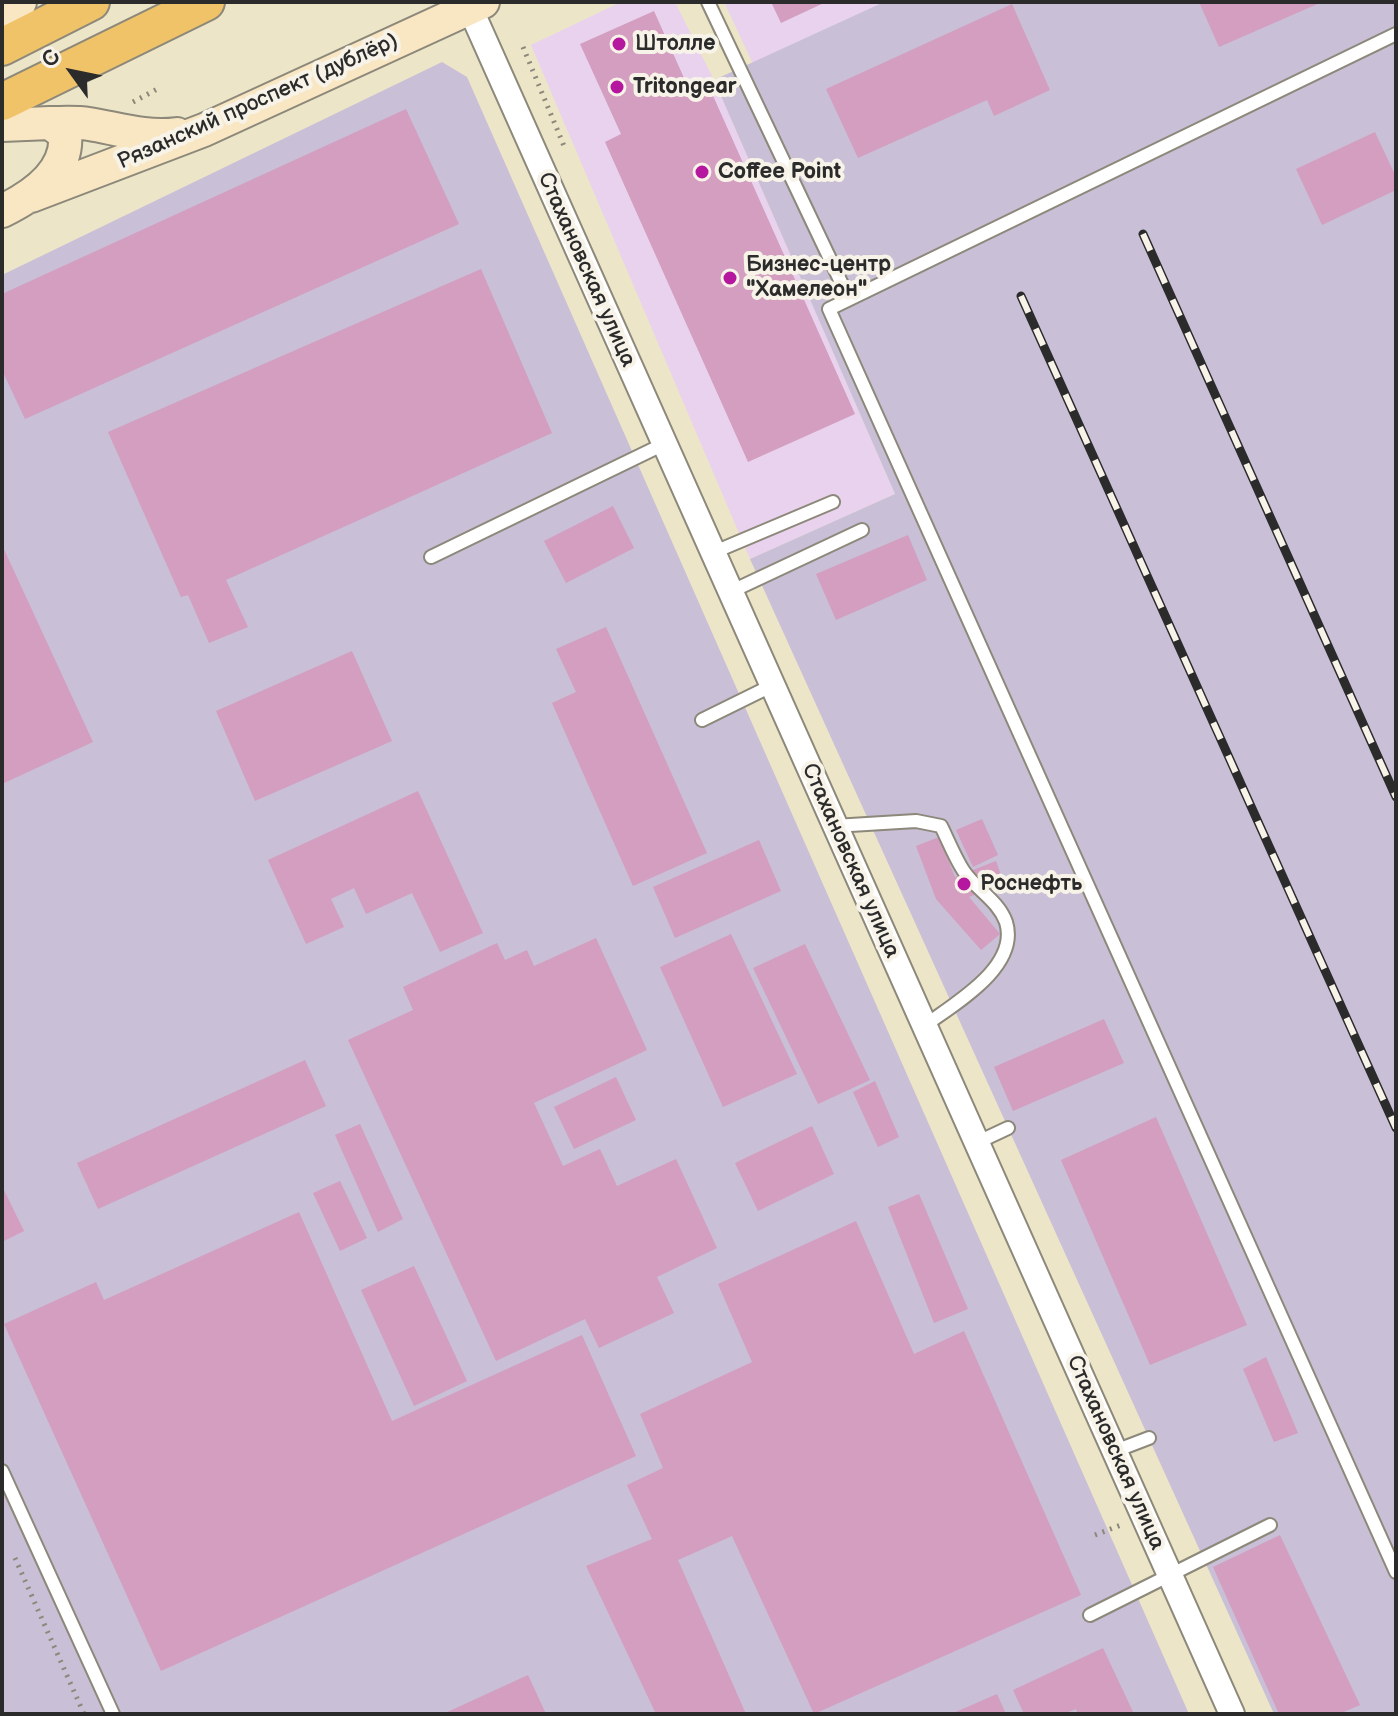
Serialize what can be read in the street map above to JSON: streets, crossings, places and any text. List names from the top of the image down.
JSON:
{
  "streets": {
    "main road": ["Рязанский проспект (дублёр)"],
    "street": ["Стахановская улица"]
  },
  "crossings": [
    ["Рязанский проспект (дублёр)", "Стахановская улица"]
  ],
  "places": [
    "Штолле",
    "Tritongear",
    "Coffee Point",
    "Бизнес-центр \"Хамелеон\"",
    "Роснефть"
  ],
  "north": "top left"
}
